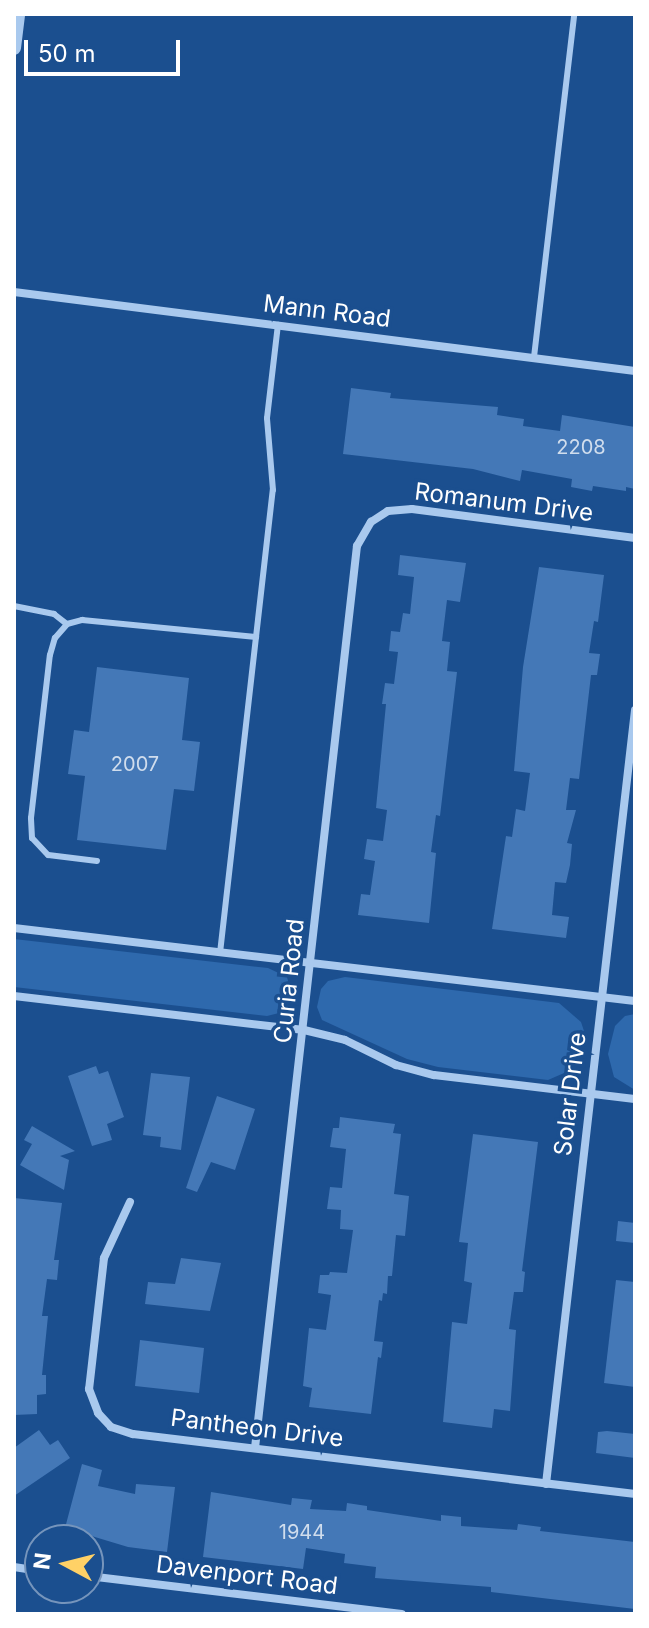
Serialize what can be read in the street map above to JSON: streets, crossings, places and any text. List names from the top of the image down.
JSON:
{
  "streets": {
    "street": [
      "Mann Road",
      "Romanum Drive",
      "Curia Road",
      "Solar Drive",
      "Pantheon Drive",
      "Davenport Road"
    ]
  },
  "crossings": [
    ["Romanum Drive", "Curia Road"],
    ["Curia Road", "Pantheon Drive"],
    ["Solar Drive", "Pantheon Drive"]
  ],
  "house_numbers": ["2208", "2007", "1944"],
  "scale_bar": "50 m",
  "north": "left"
}
